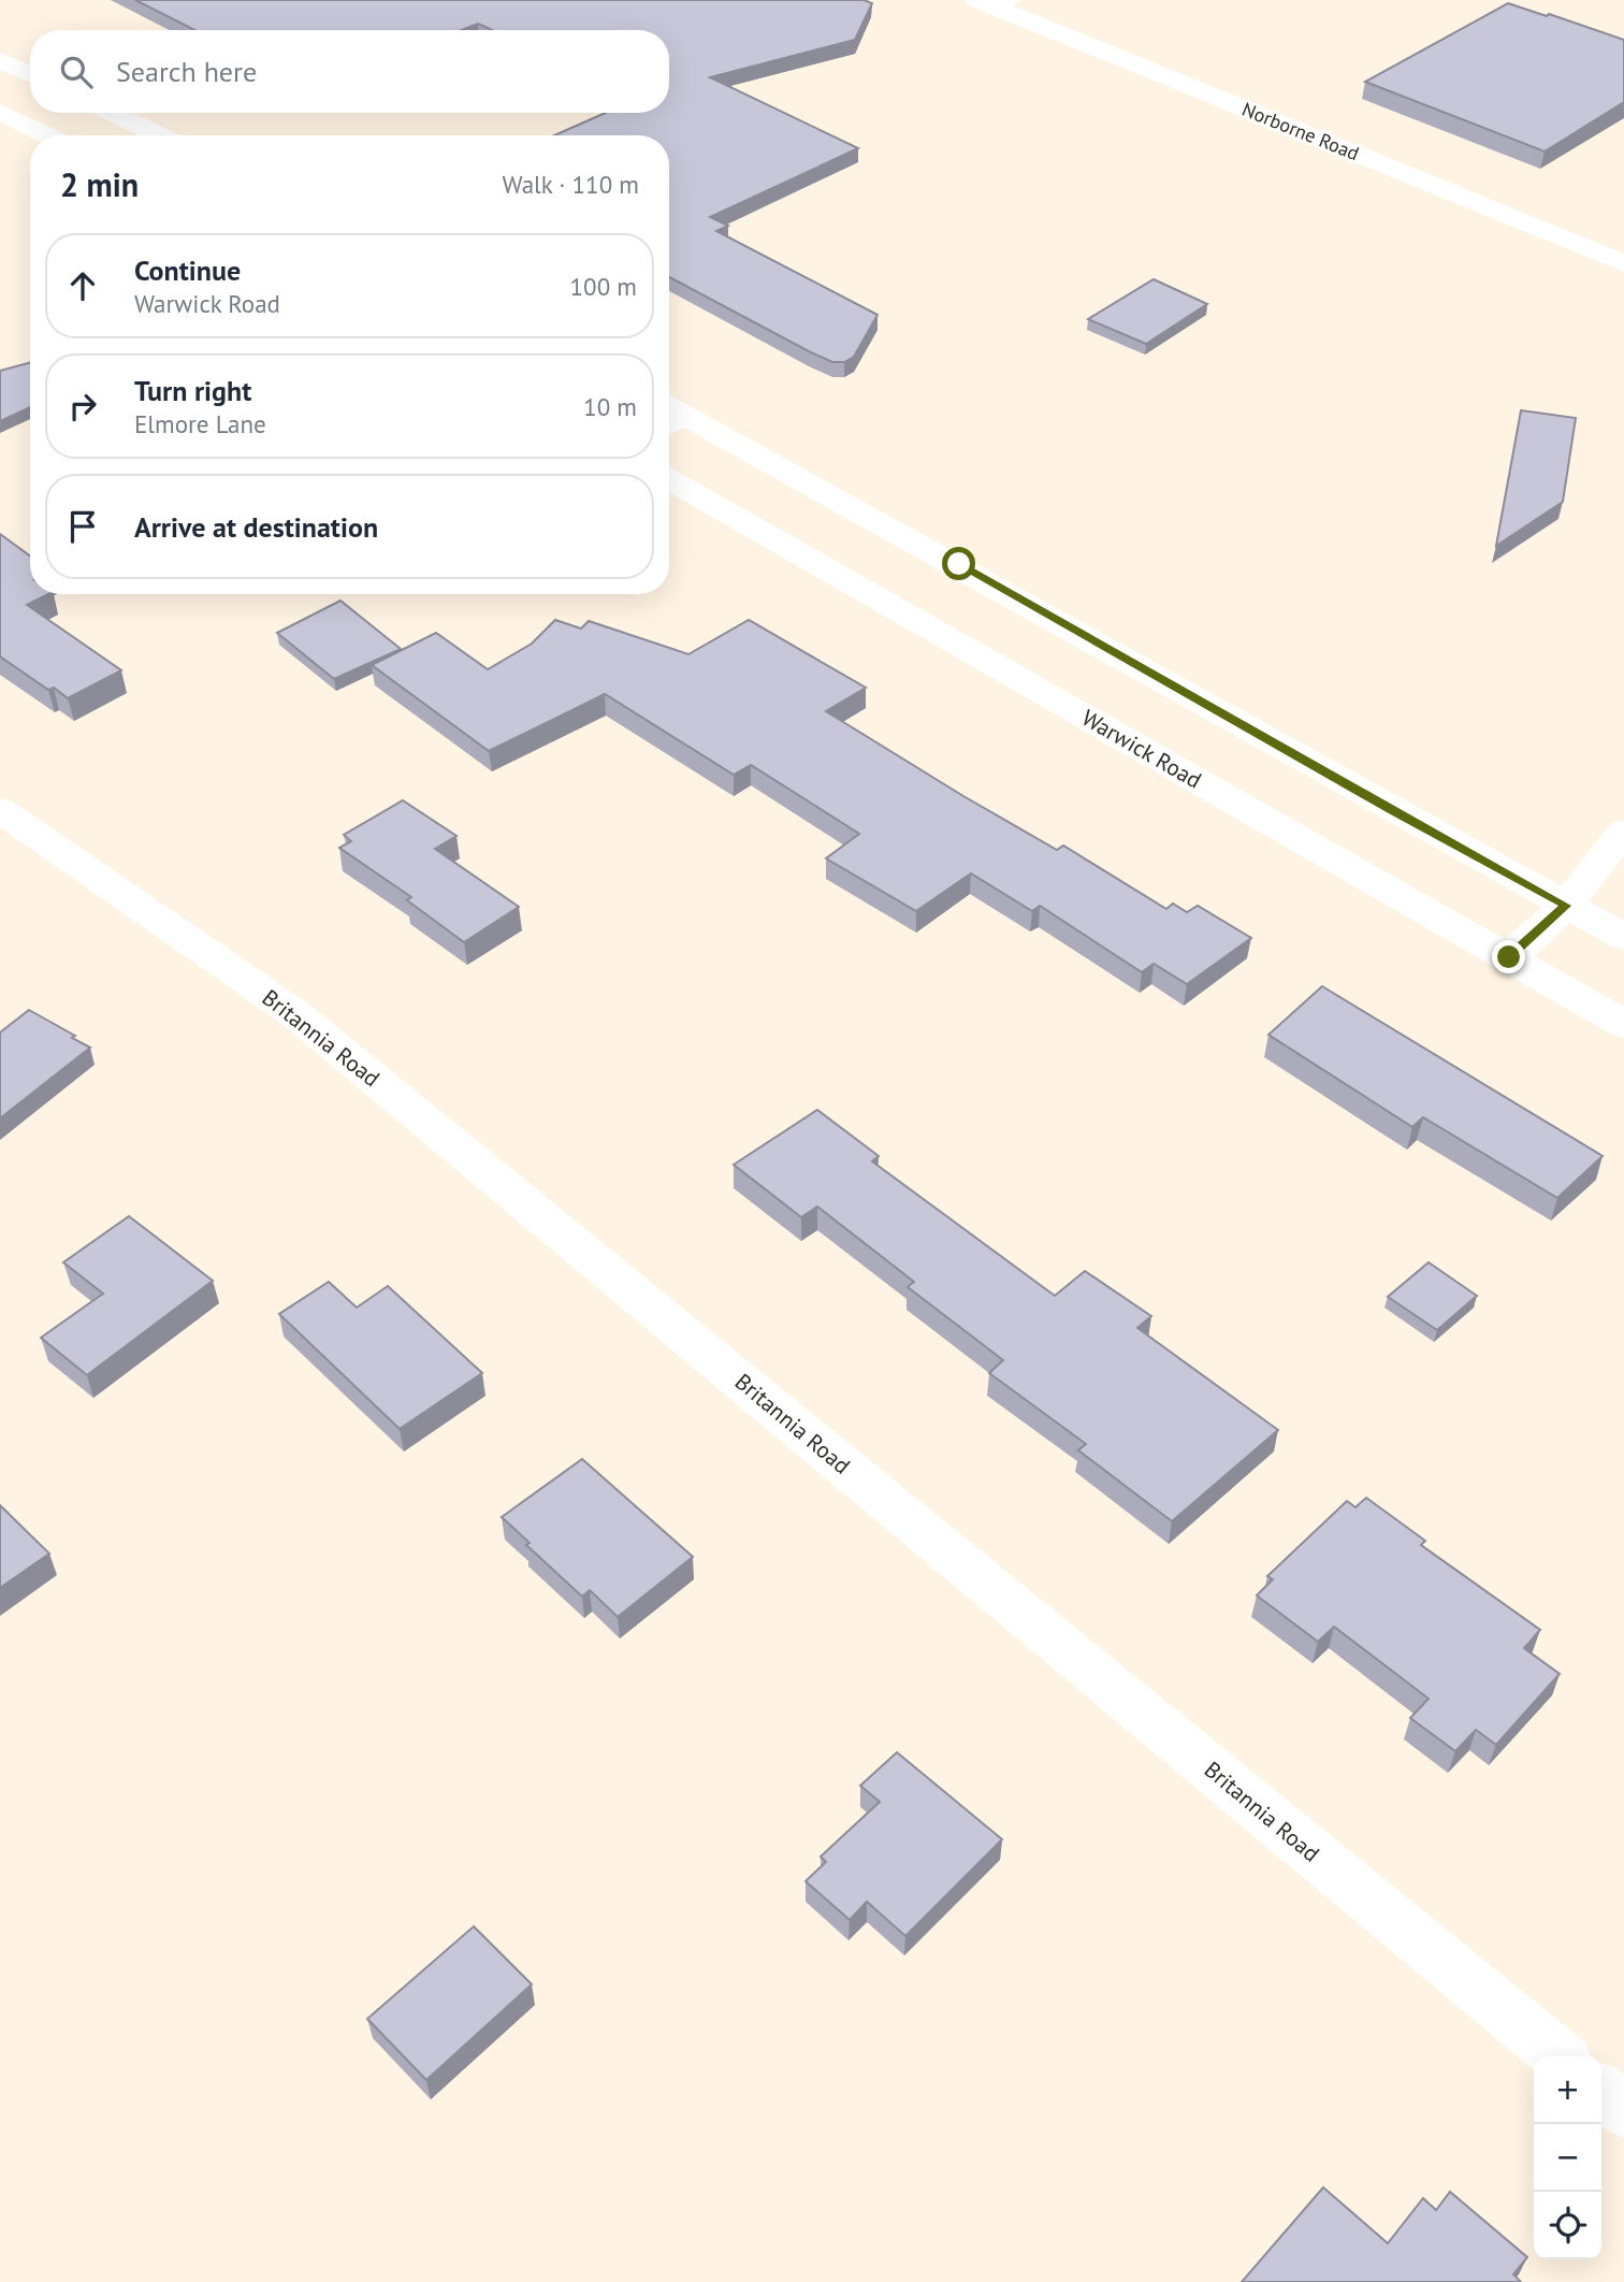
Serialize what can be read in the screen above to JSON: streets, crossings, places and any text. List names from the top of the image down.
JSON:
{
  "streets": {
    "street": ["Norborne Road", "Warwick Road", "Britannia Road"]
  },
  "page": {
    "search": "Search here",
    "heading": ["2 min", "Walk · 110 m"],
    "list": [
      ["Continue", "Warwick Road", "100 m"],
      ["Turn right", "Elmore Lane", "10 m"],
      "Arrive at destination"
    ],
    "map_buttons": ["+", "−"]
  }
}
